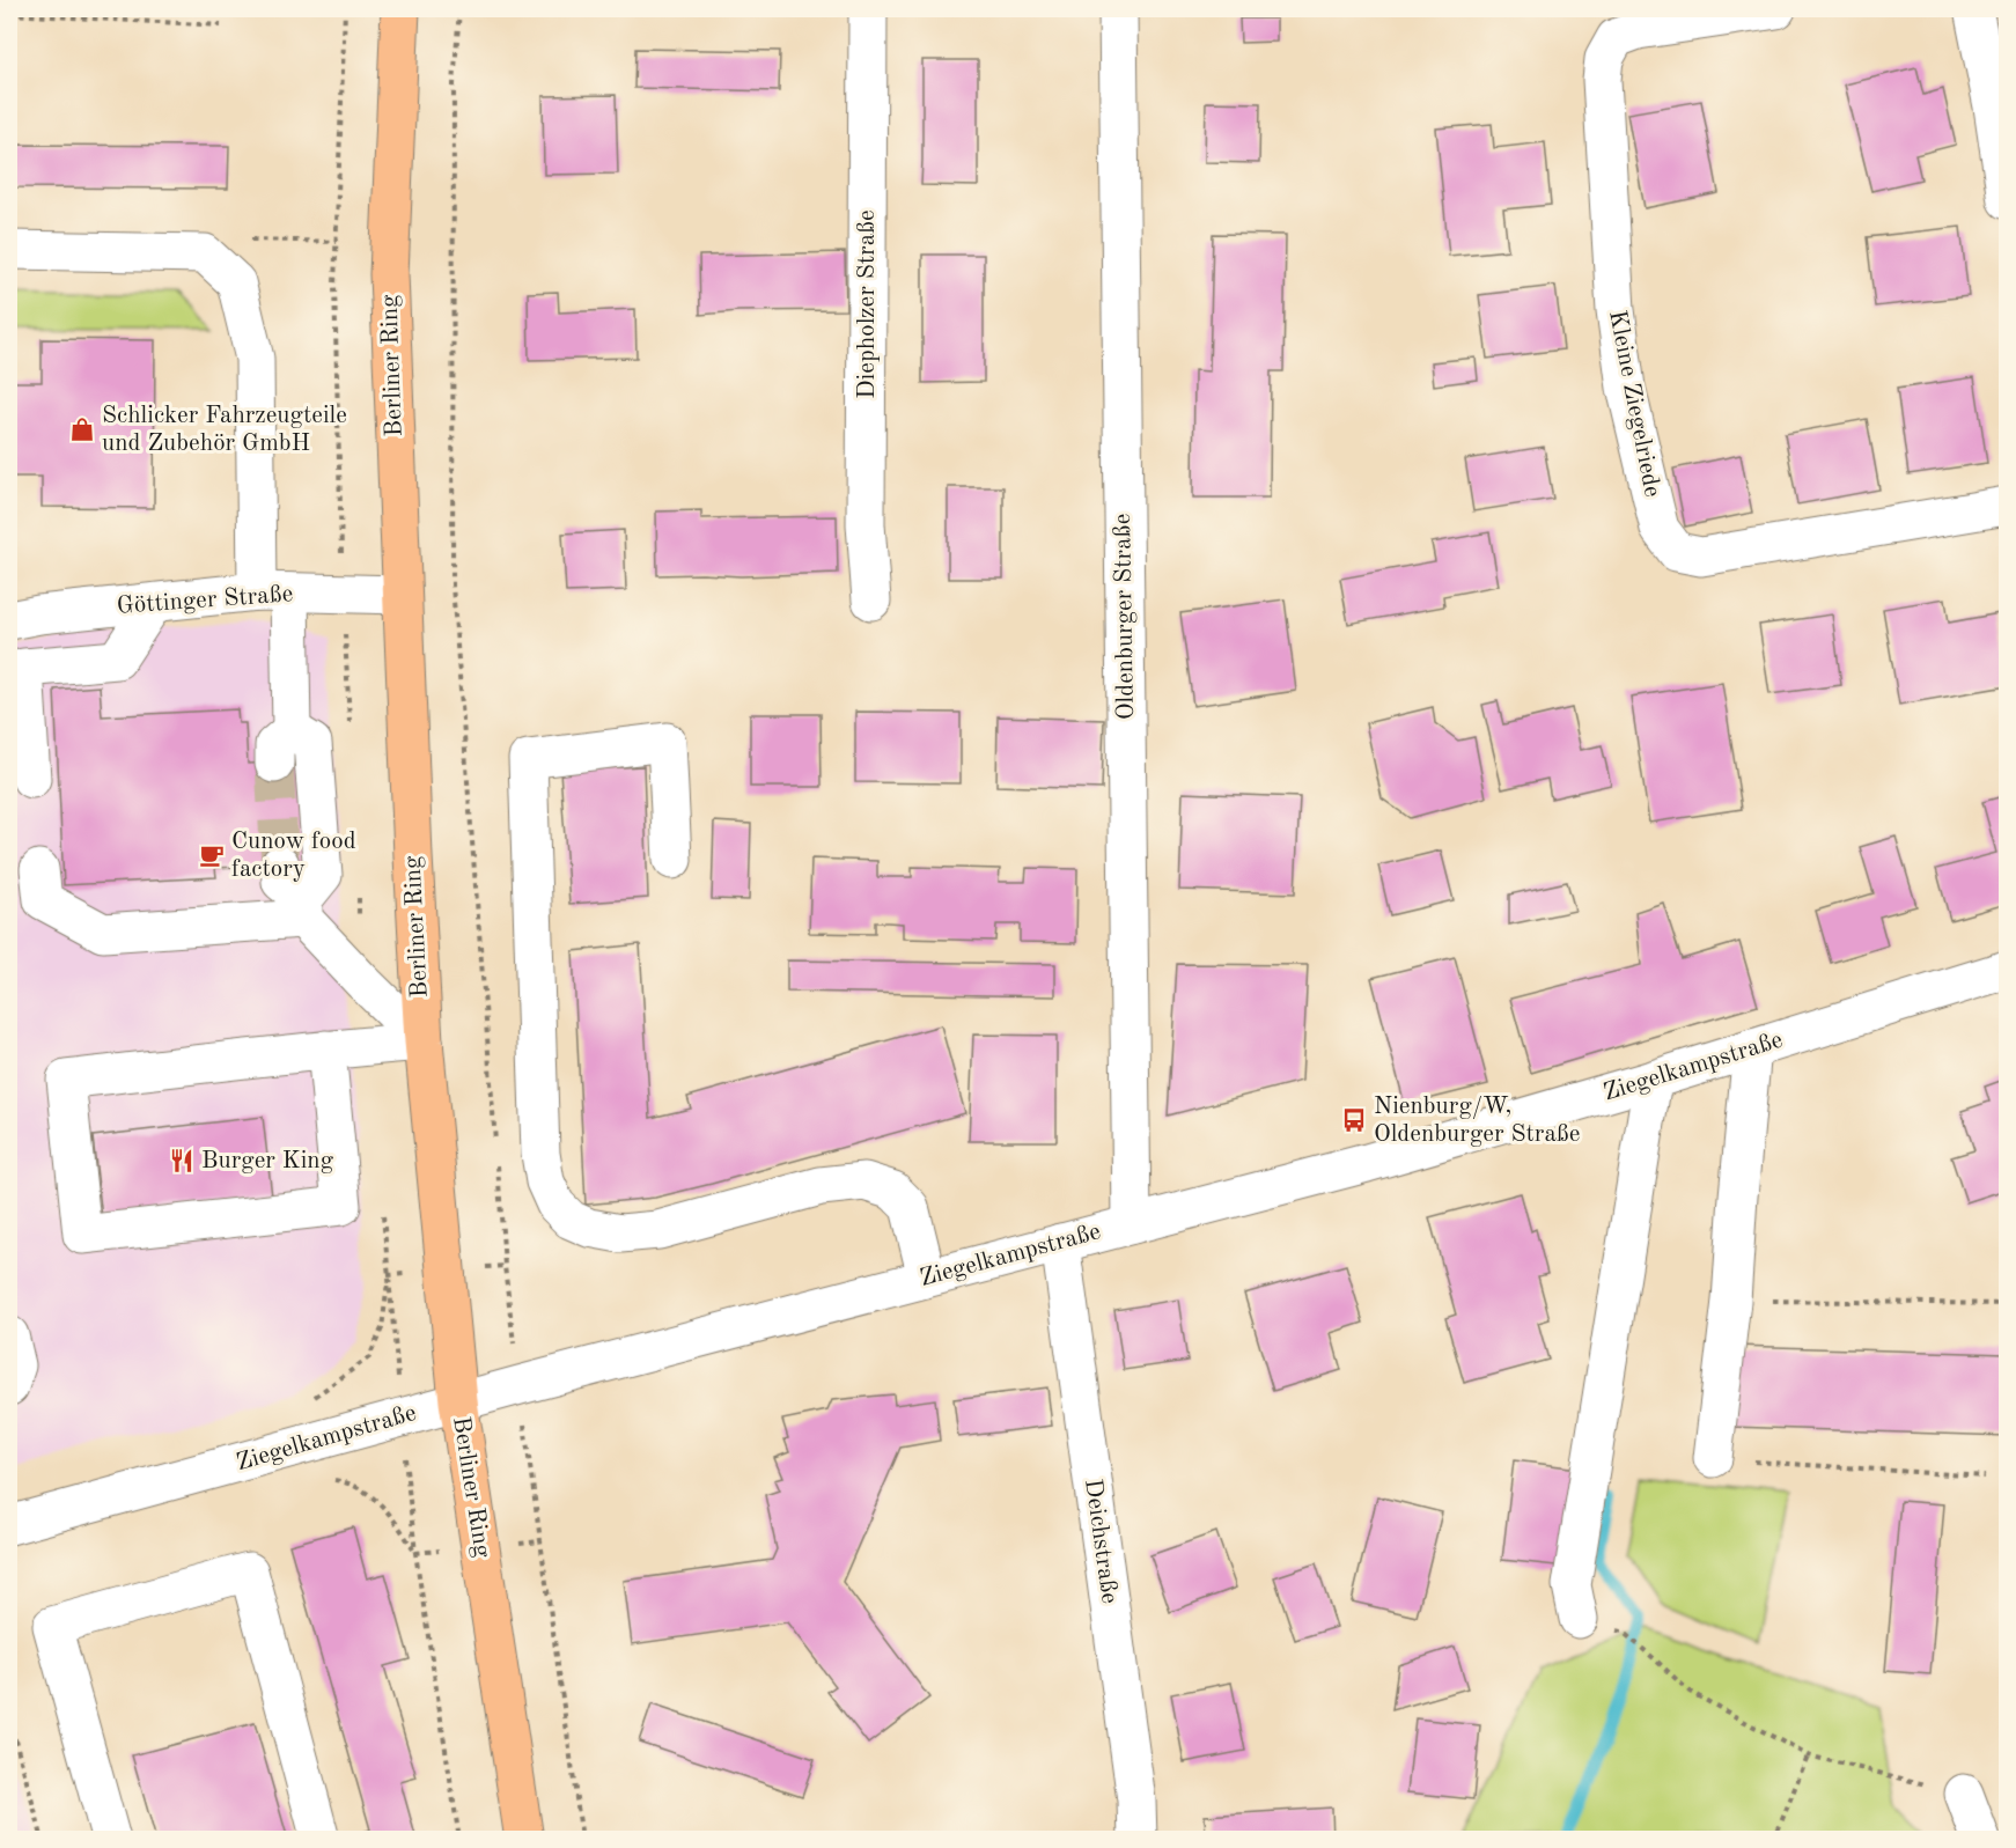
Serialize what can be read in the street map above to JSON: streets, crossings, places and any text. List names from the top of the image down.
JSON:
{
  "streets": {
    "main road": ["Berliner Ring"],
    "street": [
      "Diepholzer Straße",
      "Kleine Ziegelriede",
      "Göttinger Straße",
      "Oldenburger Straße",
      "Ziegelkampstraße",
      "Deichstraße"
    ]
  },
  "crossings": [
    ["Berliner Ring", "Göttinger Straße"],
    ["Berliner Ring", "Ziegelkampstraße"],
    ["Oldenburger Straße", "Ziegelkampstraße"],
    ["Ziegelkampstraße", "Deichstraße"]
  ],
  "places": {
    "shop": ["Schlicker Fahrzeugteile und Zubehör GmbH"],
    "cafe": ["Cunow food factory"],
    "bus stop": ["Nienburg/W, Oldenburger Straße"],
    "restaurant": ["Burger King"]
  }
}
